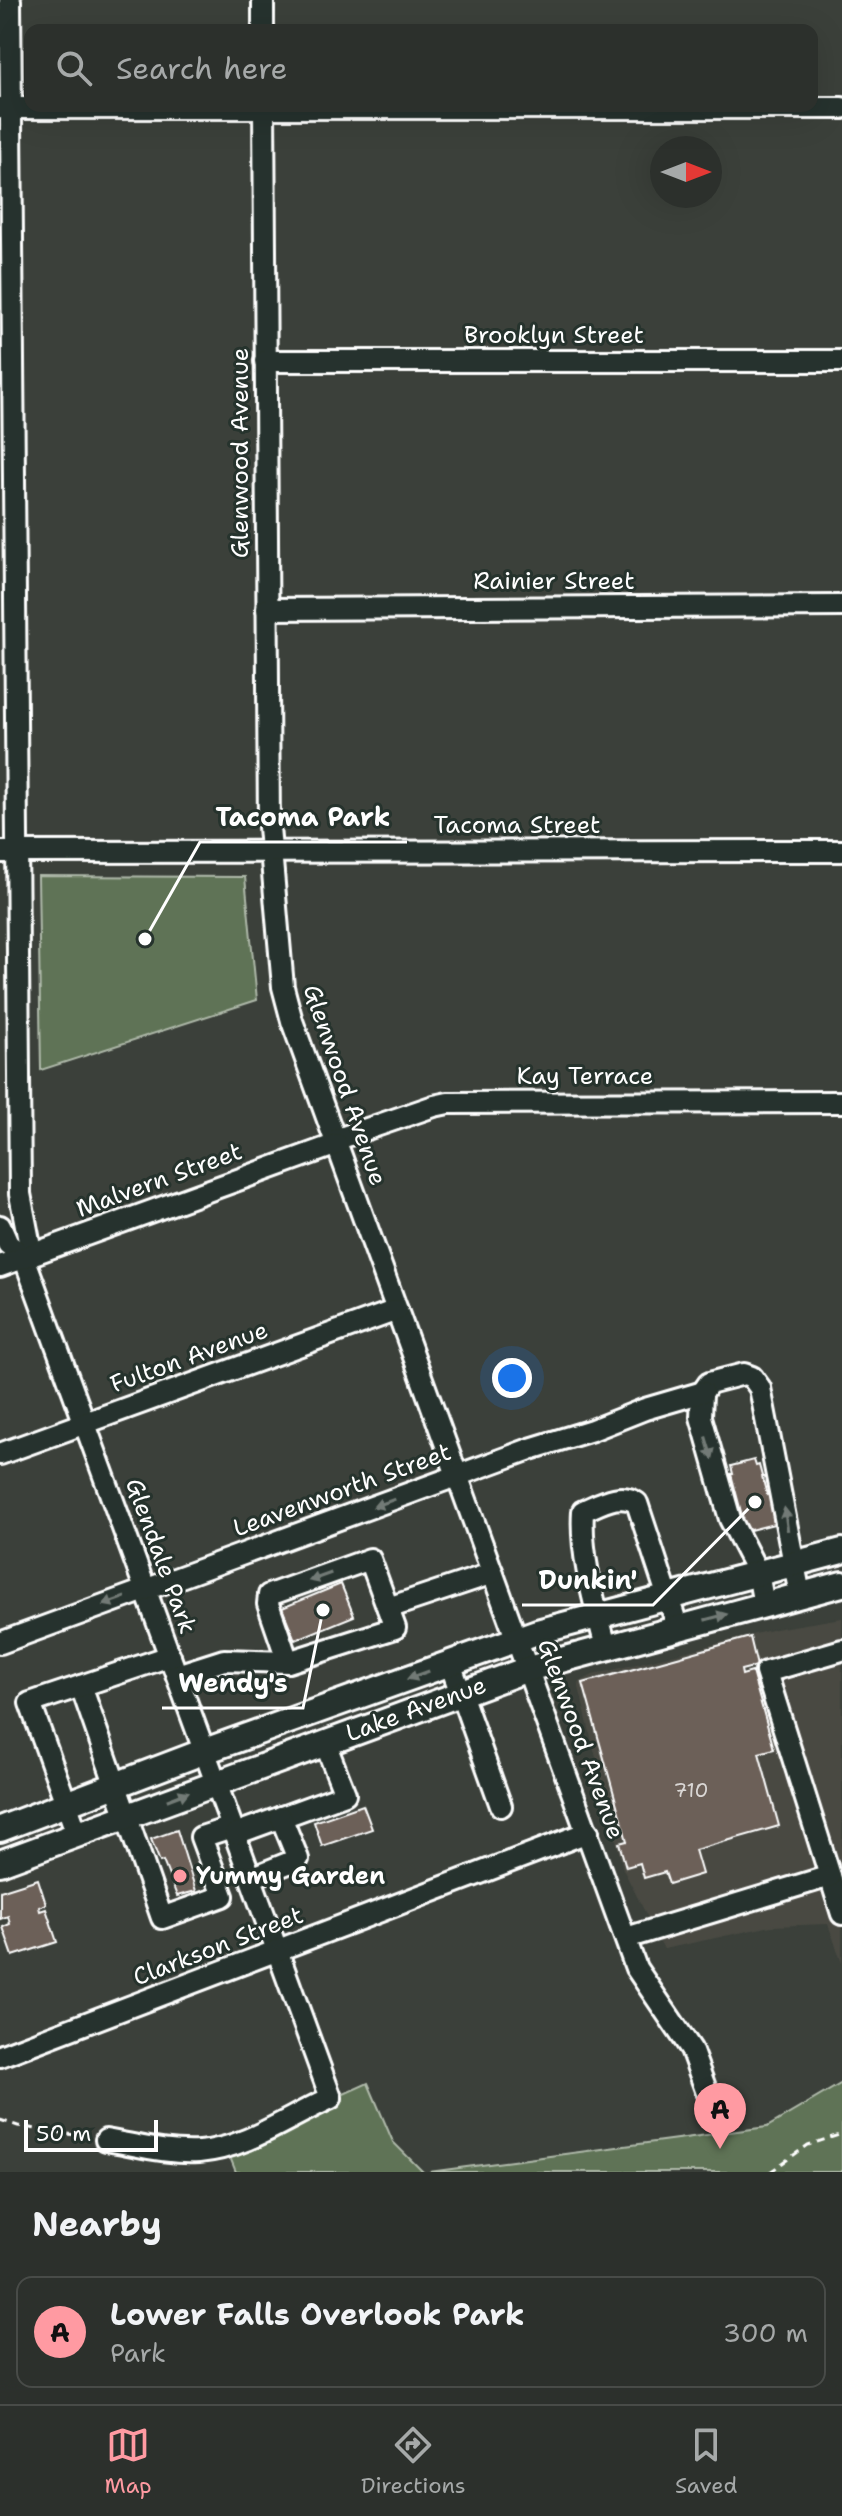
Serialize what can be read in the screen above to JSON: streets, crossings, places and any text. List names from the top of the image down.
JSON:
{
  "streets": {
    "main road": ["Lake Avenue"],
    "street": [
      "Brooklyn Street",
      "Glenwood Avenue",
      "Rainier Street",
      "Tacoma Street",
      "Kay Terrace",
      "Malvern Street",
      "Fulton Avenue",
      "Leavenworth Street",
      "Glendale Park",
      "Clarkson Street"
    ]
  },
  "crossings": [
    ["Brooklyn Street", "Glenwood Avenue"],
    ["Glenwood Avenue", "Rainier Street"],
    ["Glenwood Avenue", "Tacoma Street"],
    ["Glenwood Avenue", "Kay Terrace"],
    ["Glenwood Avenue", "Malvern Street"],
    ["Glenwood Avenue", "Fulton Avenue"],
    ["Glenwood Avenue", "Leavenworth Street"],
    ["Glenwood Avenue", "Lake Avenue"],
    ["Glenwood Avenue", "Clarkson Street"],
    ["Tacoma Street", "Glendale Park"],
    ["Kay Terrace", "Malvern Street"],
    ["Malvern Street", "Glendale Park"],
    ["Fulton Avenue", "Glendale Park"],
    ["Leavenworth Street", "Glendale Park"],
    ["Leavenworth Street", "Lake Avenue"],
    ["Glendale Park", "Lake Avenue"],
    ["Glendale Park", "Clarkson Street"]
  ],
  "places": [
    "Tacoma Park",
    "Dunkin'",
    "Wendy's",
    "Yummy Garden"
  ],
  "house_numbers": ["710"],
  "scale_bar": "50 m",
  "north": "right",
  "page": {
    "search": "Search here",
    "pins": "A",
    "scale": "50 m",
    "heading": "Nearby",
    "list": [
      {
        "mark": "A",
        "name": "Lower Falls Overlook Park",
        "note": "Park",
        "value": "300 m"
      }
    ],
    "nav": ["Map", "Directions", "Saved"]
  }
}
